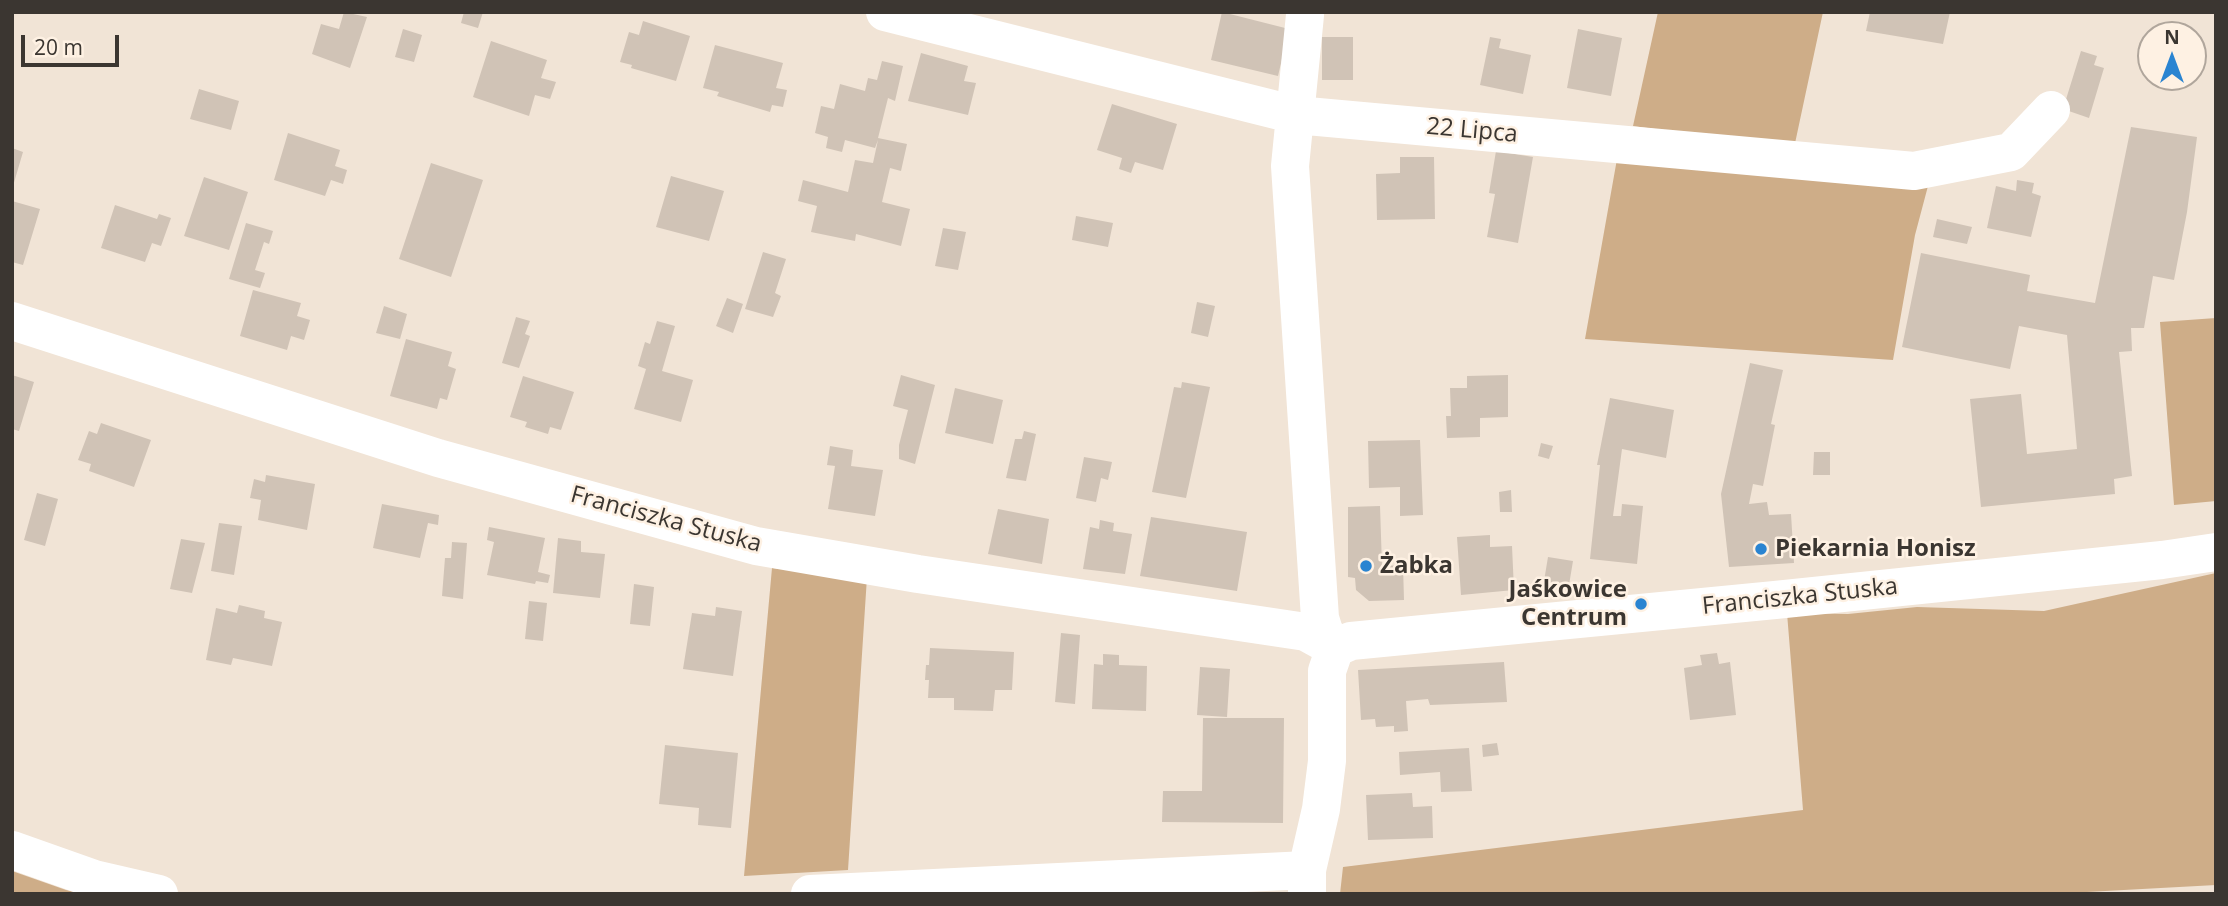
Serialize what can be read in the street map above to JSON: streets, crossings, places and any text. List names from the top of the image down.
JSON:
{
  "streets": {
    "street": ["22 Lipca", "Franciszka Stuska"]
  },
  "places": ["Piekarnia Honisz", "Żabka", "Jaśkowice Centrum"],
  "scale_bar": "20 m",
  "north": "top"
}
